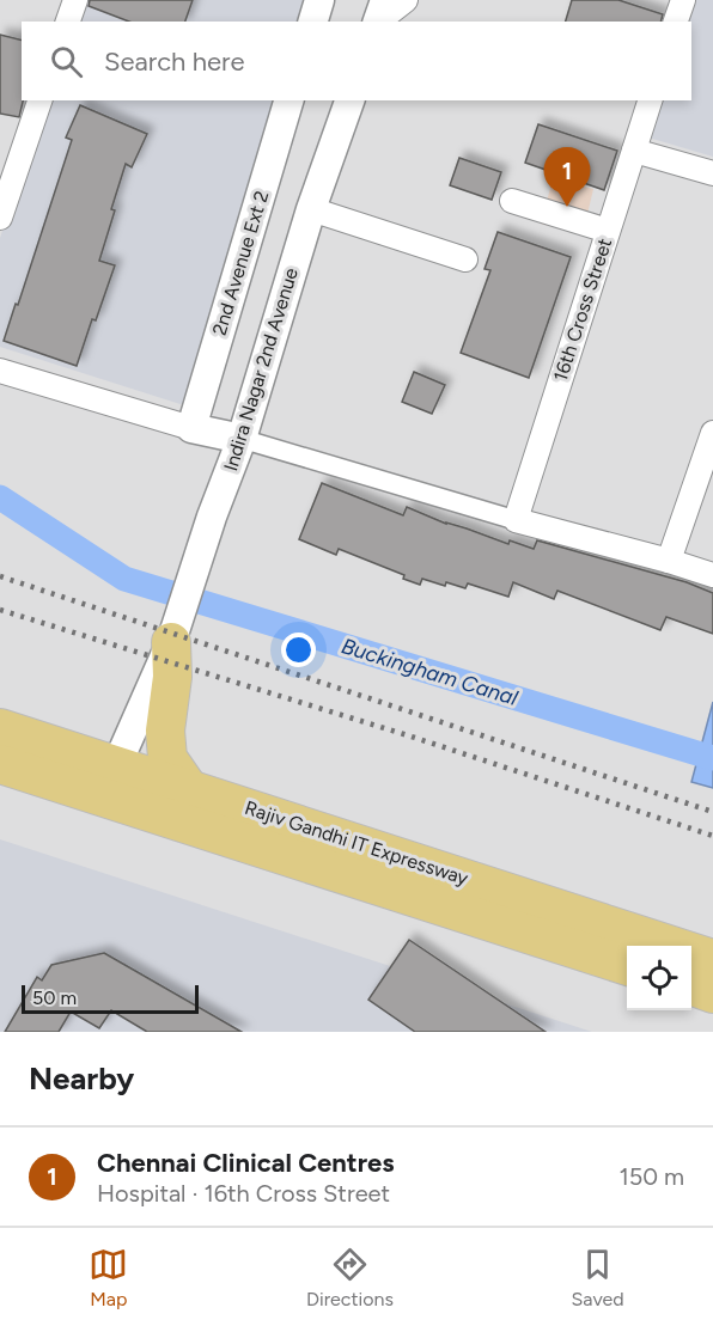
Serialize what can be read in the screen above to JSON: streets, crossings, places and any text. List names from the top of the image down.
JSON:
{
  "streets": {
    "main road": ["Rajiv Gandhi IT Expressway"],
    "street": ["2nd Avenue Ext 2", "16th Cross Street", "Indira Nagar 2nd Avenue"]
  },
  "crossings": [
    ["Indira Nagar 2nd Avenue", "Rajiv Gandhi IT Expressway"]
  ],
  "water": ["Buckingham Canal"],
  "scale_bar": "50 m",
  "page": {
    "search": "Search here",
    "pins": "1",
    "scale": "50 m",
    "heading": "Nearby",
    "list": [
      {
        "mark": "1",
        "name": "Chennai Clinical Centres",
        "note": "Hospital · 16th Cross Street",
        "value": "150 m"
      }
    ],
    "nav": ["Map", "Directions", "Saved"]
  }
}
